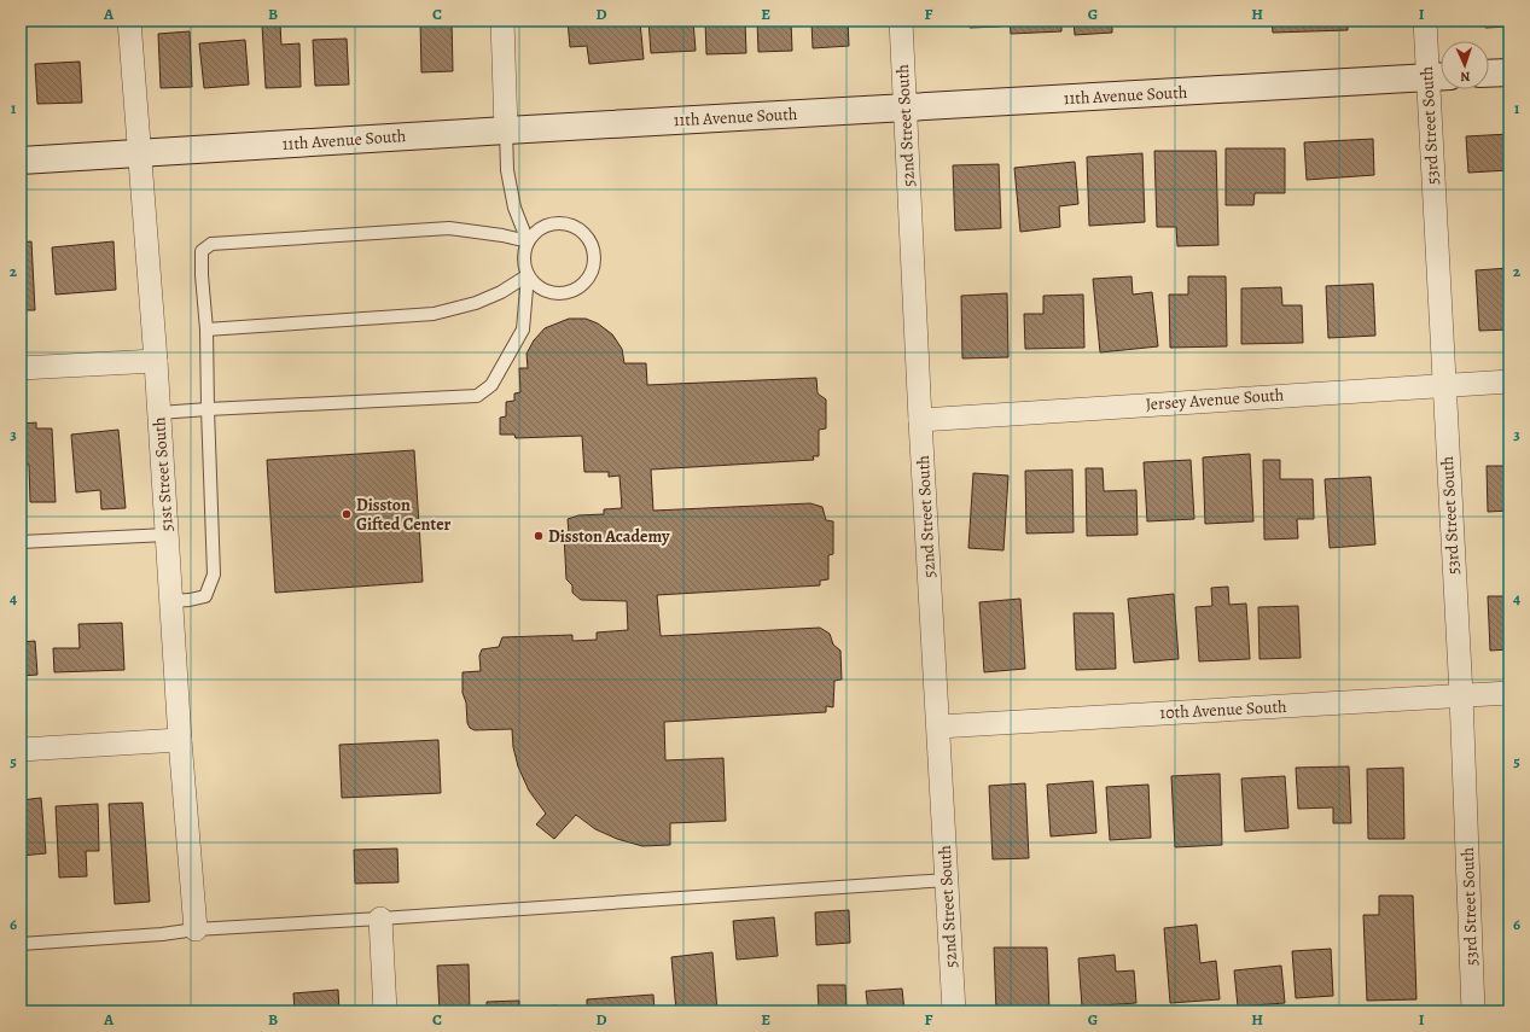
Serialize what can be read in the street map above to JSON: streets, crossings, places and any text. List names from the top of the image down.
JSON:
{
  "streets": {
    "street": [
      "11th Avenue South",
      "52nd Street South",
      "53rd Street South",
      "Jersey Avenue South",
      "51st Street South",
      "10th Avenue South"
    ]
  },
  "crossings": [
    ["11th Avenue South", "52nd Street South"],
    ["11th Avenue South", "53rd Street South"],
    ["11th Avenue South", "51st Street South"],
    ["52nd Street South", "Jersey Avenue South"],
    ["52nd Street South", "10th Avenue South"],
    ["53rd Street South", "Jersey Avenue South"],
    ["53rd Street South", "10th Avenue South"]
  ],
  "places": ["Disston Gifted Center", "Disston Academy"],
  "north": "bottom",
  "grid": {
    "columns": [
      "A",
      "B",
      "C",
      "D",
      "E",
      "F",
      "G",
      "H",
      "I"
    ],
    "rows": [
      "1",
      "2",
      "3",
      "4",
      "5",
      "6"
    ]
  }
}
